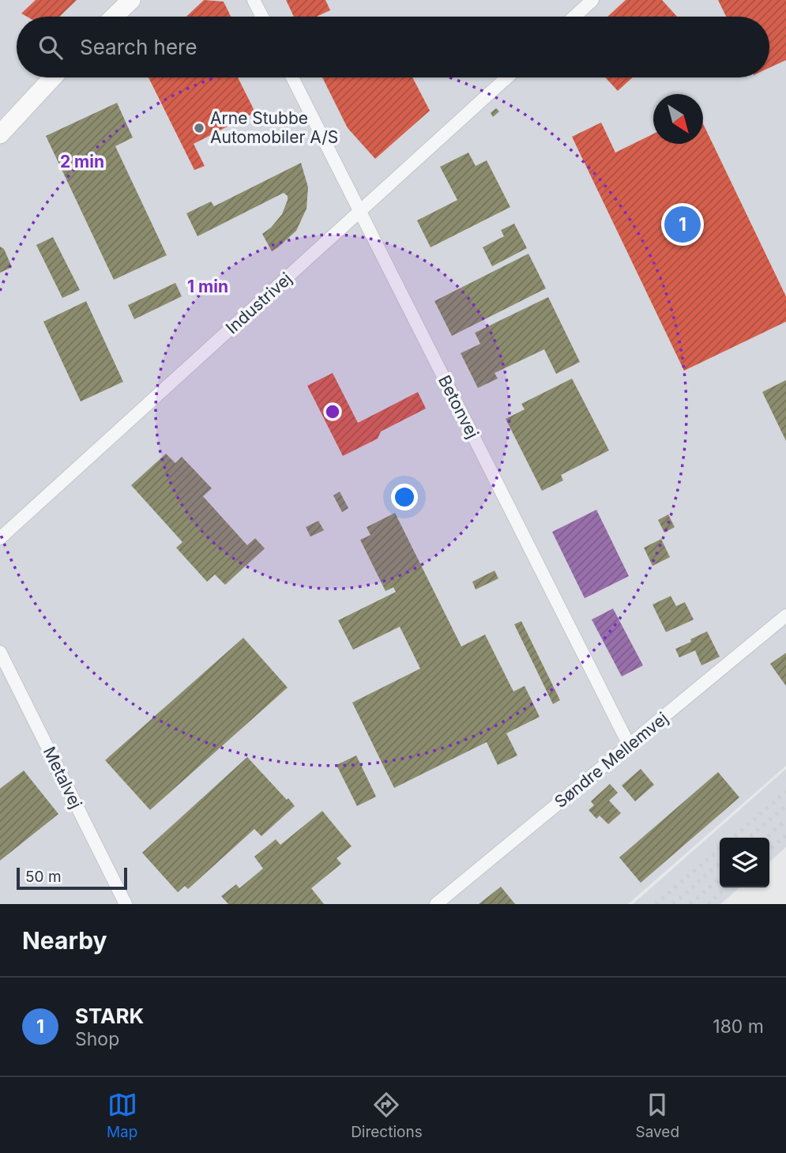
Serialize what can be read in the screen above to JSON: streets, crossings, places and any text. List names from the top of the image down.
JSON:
{
  "streets": {
    "street": [
      "Industrivej",
      "Betonvej",
      "Søndre Mellemvej",
      "Metalvej"
    ]
  },
  "crossings": [
    ["Industrivej", "Betonvej"],
    ["Betonvej", "Søndre Mellemvej"]
  ],
  "places": ["Arne Stubbe Automobiler A/S"],
  "scale_bar": "50 m",
  "north": "bottom right",
  "page": {
    "search": "Search here",
    "pins": "1",
    "scale": "50 m",
    "heading": "Nearby",
    "list": [
      {
        "mark": "1",
        "name": "STARK",
        "note": "Shop",
        "value": "180 m"
      }
    ],
    "nav": ["Map", "Directions", "Saved"]
  },
  "rings": ["2 min", "1 min"]
}
